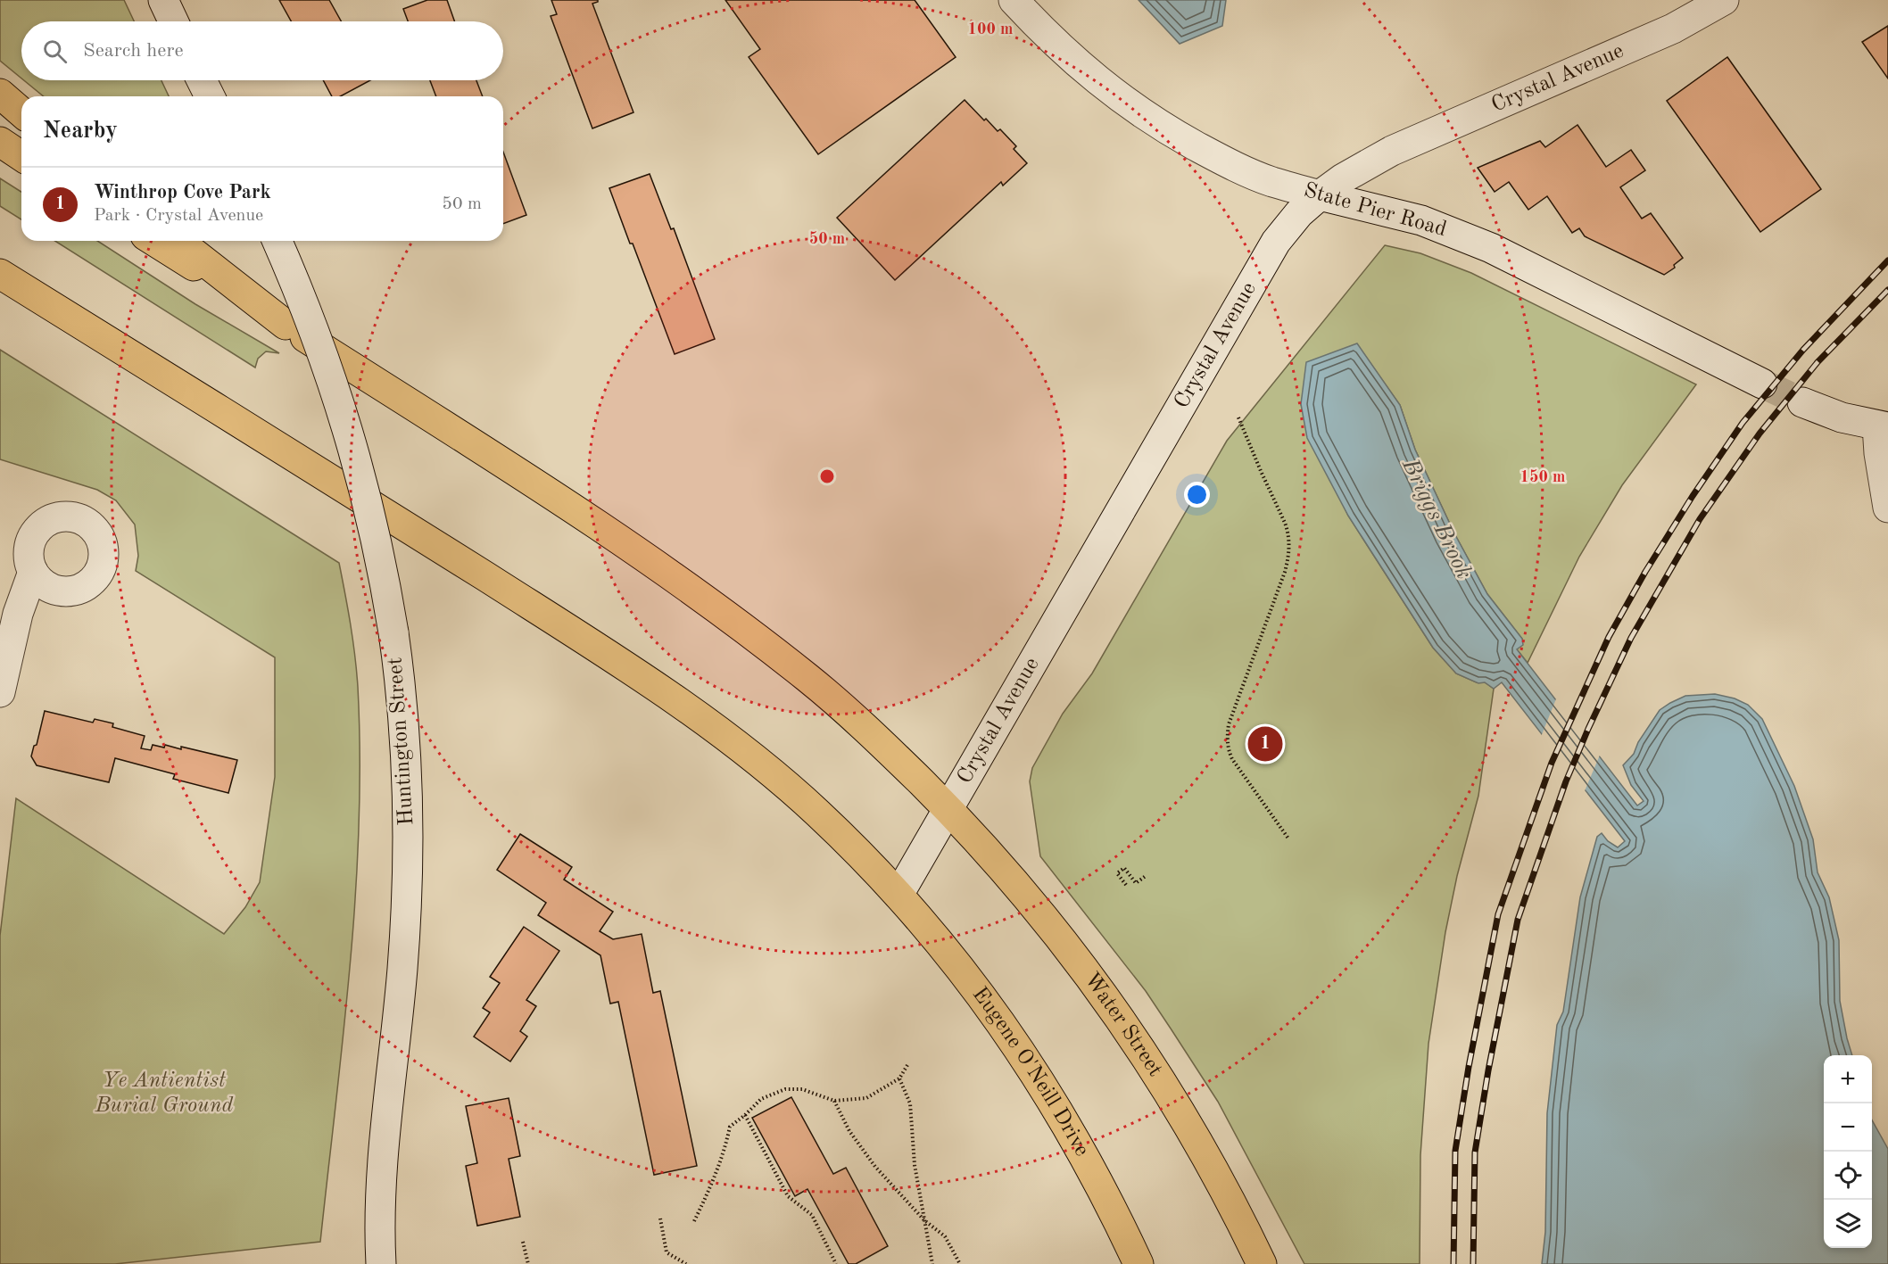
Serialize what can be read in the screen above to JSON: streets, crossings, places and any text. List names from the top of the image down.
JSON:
{
  "streets": {
    "main road": [
      "Crystal Avenue",
      "State Pier Road",
      "Huntington Street",
      "Water Street",
      "Eugene O'Neill Drive"
    ]
  },
  "crossings": [
    ["Crystal Avenue", "State Pier Road"],
    ["Crystal Avenue", "Water Street"],
    ["Crystal Avenue", "Eugene O'Neill Drive"]
  ],
  "water": ["Briggs Brook"],
  "parks": ["Ye Antientist Burial Ground"],
  "page": {
    "search": "Search here",
    "heading": "Nearby",
    "list": [
      {
        "mark": "1",
        "name": "Winthrop Cove Park",
        "note": "Park · Crystal Avenue",
        "value": "50 m"
      }
    ],
    "pins": "1",
    "map_buttons": ["+", "−"]
  },
  "rings": ["100 m", "50 m", "150 m"]
}
